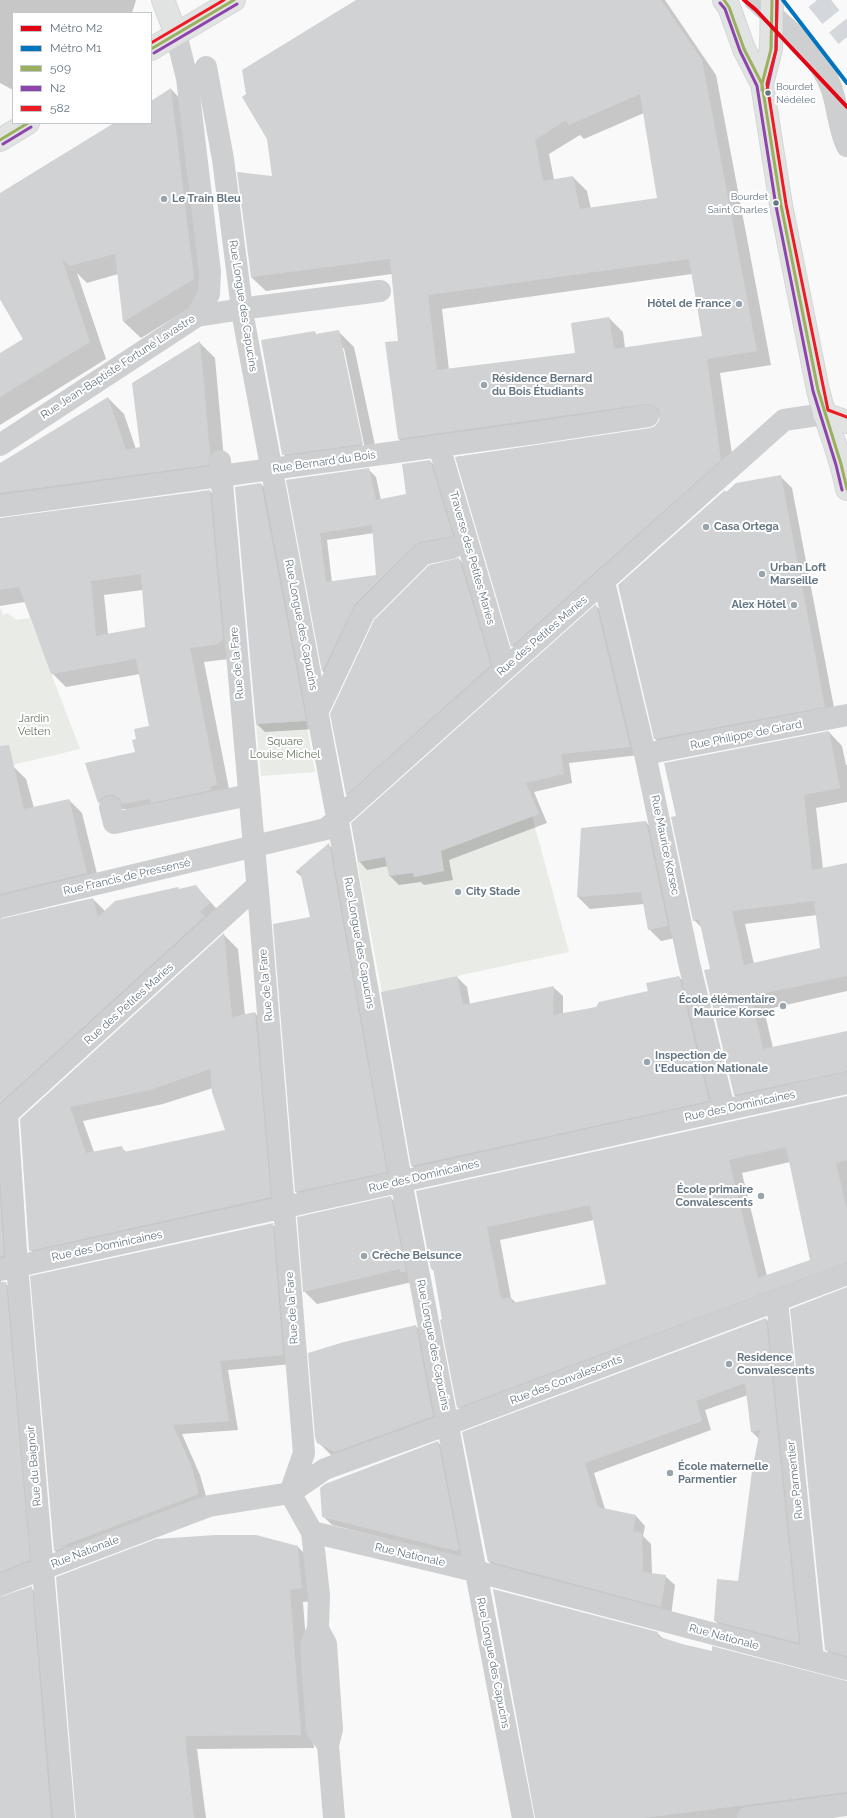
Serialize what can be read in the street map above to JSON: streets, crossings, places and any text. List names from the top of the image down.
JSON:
{
  "streets": {
    "street": [
      "Rue Longue des Capucins",
      "Rue Jean-Baptiste Fortuné Lavastre",
      "Rue Bernard du Bois",
      "Traverse des Petites Maries",
      "Rue des Petites Maries",
      "Rue de la Fare",
      "Rue Philippe de Girard",
      "Rue Maurice Korsec",
      "Rue Francis de Pressensé",
      "Rue des Dominicaines",
      "Rue des Convalescents",
      "Rue du Baignoir",
      "Rue Parmentier",
      "Rue Nationale"
    ]
  },
  "crossings": [
    ["Rue Longue des Capucins", "Rue Bernard du Bois"],
    ["Rue Longue des Capucins", "Rue des Petites Maries"],
    ["Rue Longue des Capucins", "Rue des Dominicaines"],
    ["Rue Longue des Capucins", "Rue des Convalescents"],
    ["Rue Longue des Capucins", "Rue Nationale"],
    ["Rue Bernard du Bois", "Traverse des Petites Maries"],
    ["Rue Bernard du Bois", "Rue de la Fare"],
    ["Traverse des Petites Maries", "Rue des Petites Maries"],
    ["Rue des Petites Maries", "Rue de la Fare"],
    ["Rue des Petites Maries", "Rue Maurice Korsec"],
    ["Rue des Petites Maries", "Rue Francis de Pressensé"],
    ["Rue des Petites Maries", "Rue du Baignoir"],
    ["Rue de la Fare", "Rue Francis de Pressensé"],
    ["Rue de la Fare", "Rue des Dominicaines"],
    ["Rue de la Fare", "Rue des Convalescents"],
    ["Rue de la Fare", "Rue Nationale"],
    ["Rue Philippe de Girard", "Rue Maurice Korsec"],
    ["Rue Maurice Korsec", "Rue des Dominicaines"],
    ["Rue des Dominicaines", "Rue du Baignoir"],
    ["Rue des Convalescents", "Rue Parmentier"],
    ["Rue des Convalescents", "Rue Nationale"],
    ["Rue du Baignoir", "Rue Nationale"],
    ["Rue Parmentier", "Rue Nationale"]
  ],
  "parks": ["Jardin Velten", "Square Louise Michel"],
  "places": [
    "Bourdet Nédélec",
    "Le Train Bleu",
    "Bourdet Saint Charles",
    "Hôtel de France",
    "Résidence Bernard du Bois Étudiants",
    "Casa Ortega",
    "Urban Loft Marseille",
    "Alex Hôtel",
    "City Stade",
    "École élémentaire Maurice Korsec",
    "Inspection de l'Education Nationale",
    "École primaire Convalescents",
    "Crèche Belsunce",
    "Residence Convalescents",
    "École maternelle Parmentier"
  ],
  "lines": [
    "metro line M2",
    "metro line M1",
    "transit line 509",
    "transit line N2",
    "transit line 582"
  ],
  "legend": [
    "Métro M2",
    "Métro M1",
    "509",
    "N2",
    "582"
  ]
}
